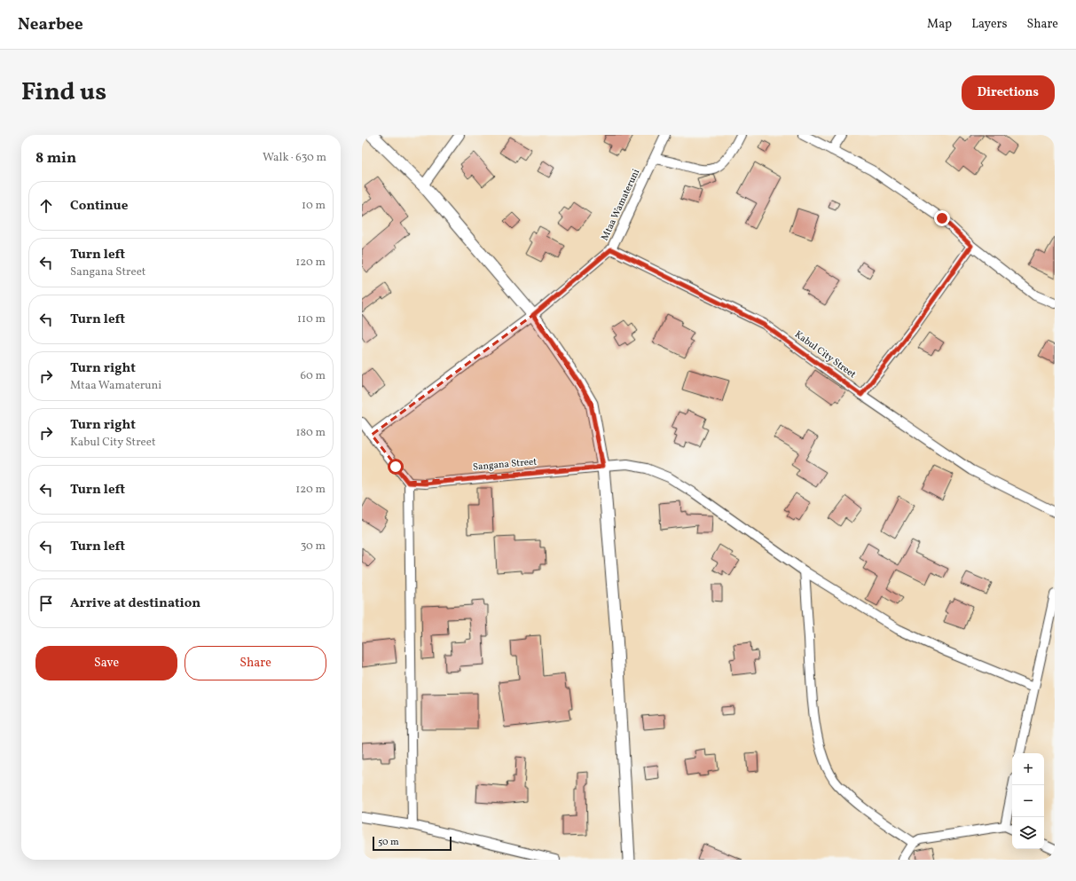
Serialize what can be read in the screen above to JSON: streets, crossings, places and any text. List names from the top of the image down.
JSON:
{
  "streets": {
    "street": ["Mtaa Wamateruni", "Kabul City Street", "Sangana Street"]
  },
  "crossings": [
    ["Mtaa Wamateruni", "Kabul City Street"]
  ],
  "scale_bar": "50 m",
  "page": {
    "header": "Nearbee",
    "nav": ["Map", "Layers", "Share"],
    "title": "Find us",
    "buttons": [
      "Directions",
      ["Save", "Share"]
    ],
    "heading": ["8 min", "Walk · 630 m"],
    "list": [
      ["Continue", "10 m"],
      ["Turn left", "Sangana Street", "120 m"],
      ["Turn left", "110 m"],
      ["Turn right", "Mtaa Wamateruni", "60 m"],
      ["Turn right", "Kabul City Street", "180 m"],
      ["Turn left", "120 m"],
      ["Turn left", "30 m"],
      "Arrive at destination"
    ],
    "map_buttons": ["+", "−"],
    "scale": "50 m"
  }
}
